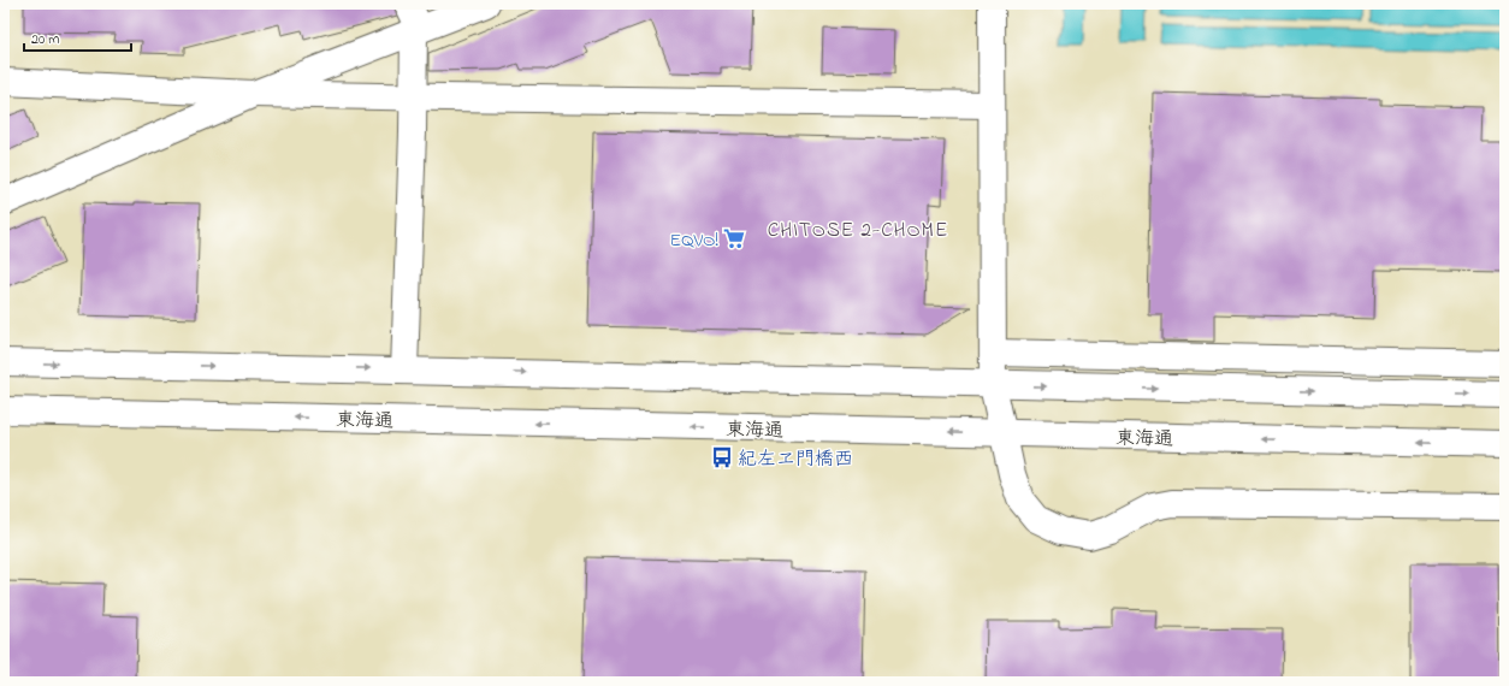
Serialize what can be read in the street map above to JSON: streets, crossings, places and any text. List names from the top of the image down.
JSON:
{
  "streets": {
    "street": ["東海通"]
  },
  "districts": ["CHITOSE 2-CHOME"],
  "places": {
    "supermarket": ["EQVO!"],
    "bus stop": ["紀左ヱ門橋西"]
  },
  "scale_bar": "20 m"
}
